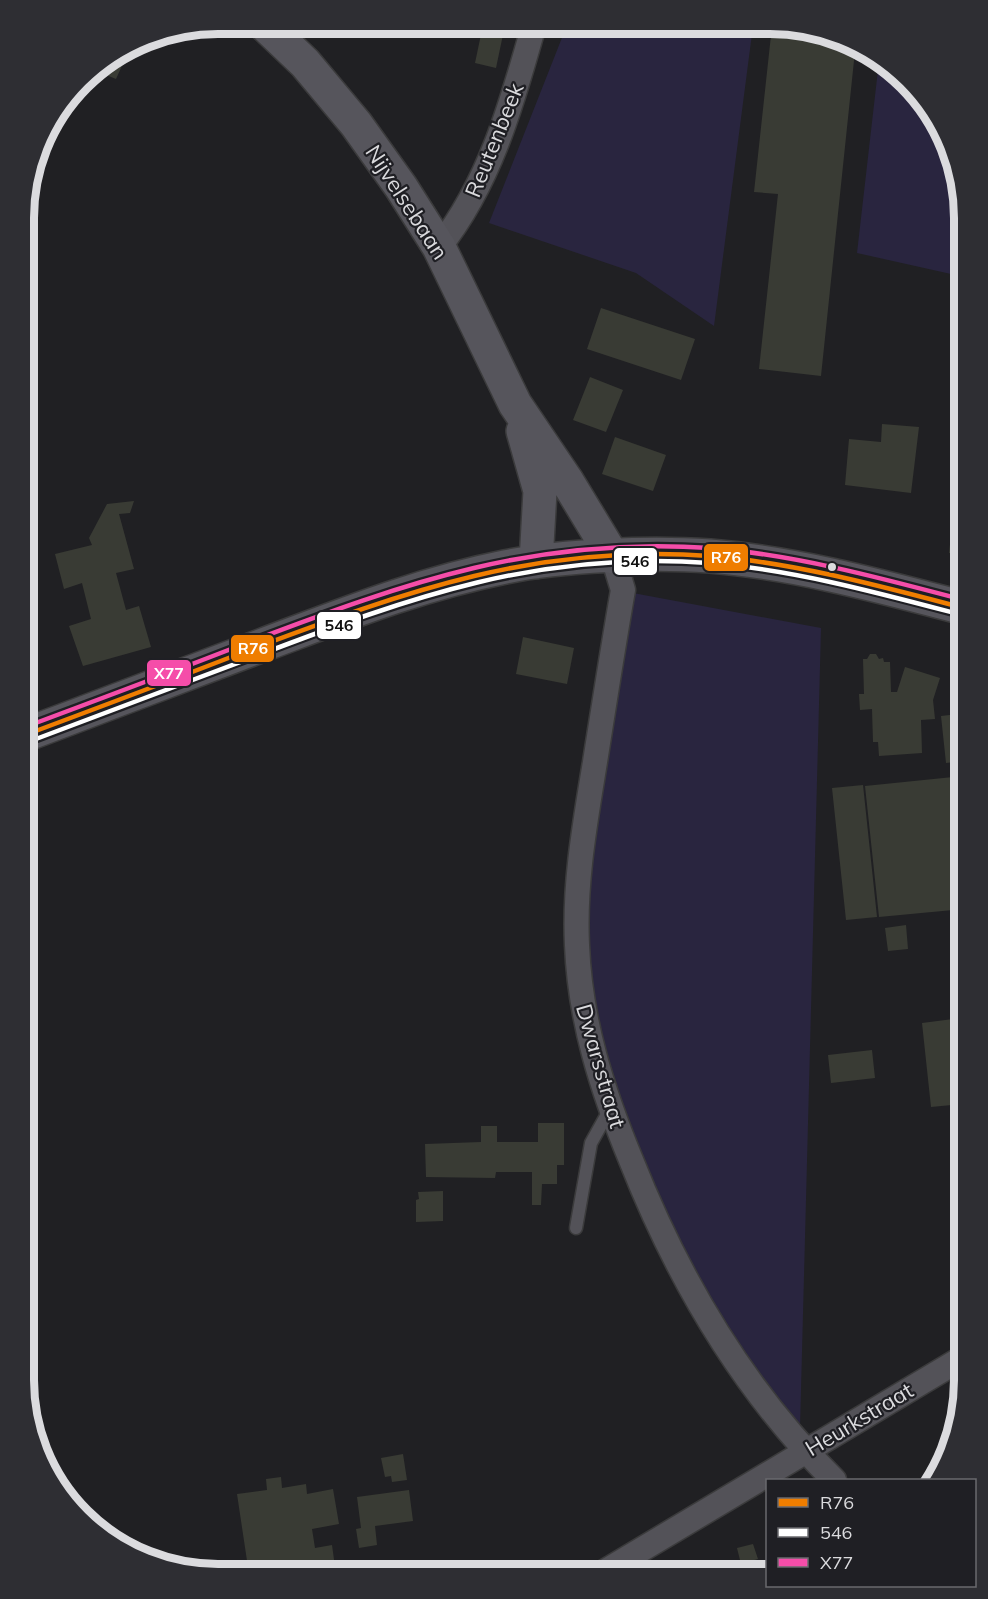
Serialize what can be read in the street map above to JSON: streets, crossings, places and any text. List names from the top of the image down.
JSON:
{
  "streets": {
    "main road": ["Nijvelsebaan"],
    "street": ["Reutenbeek", "Dwarsstraat", "Heurkstraat"]
  },
  "crossings": [
    ["Reutenbeek", "Nijvelsebaan"],
    ["Nijvelsebaan", "Dwarsstraat"],
    ["Dwarsstraat", "Heurkstraat"]
  ],
  "lines": ["transit line X77", "transit line R76", "transit line 546"],
  "legend": ["R76", "546", "X77"]
}
